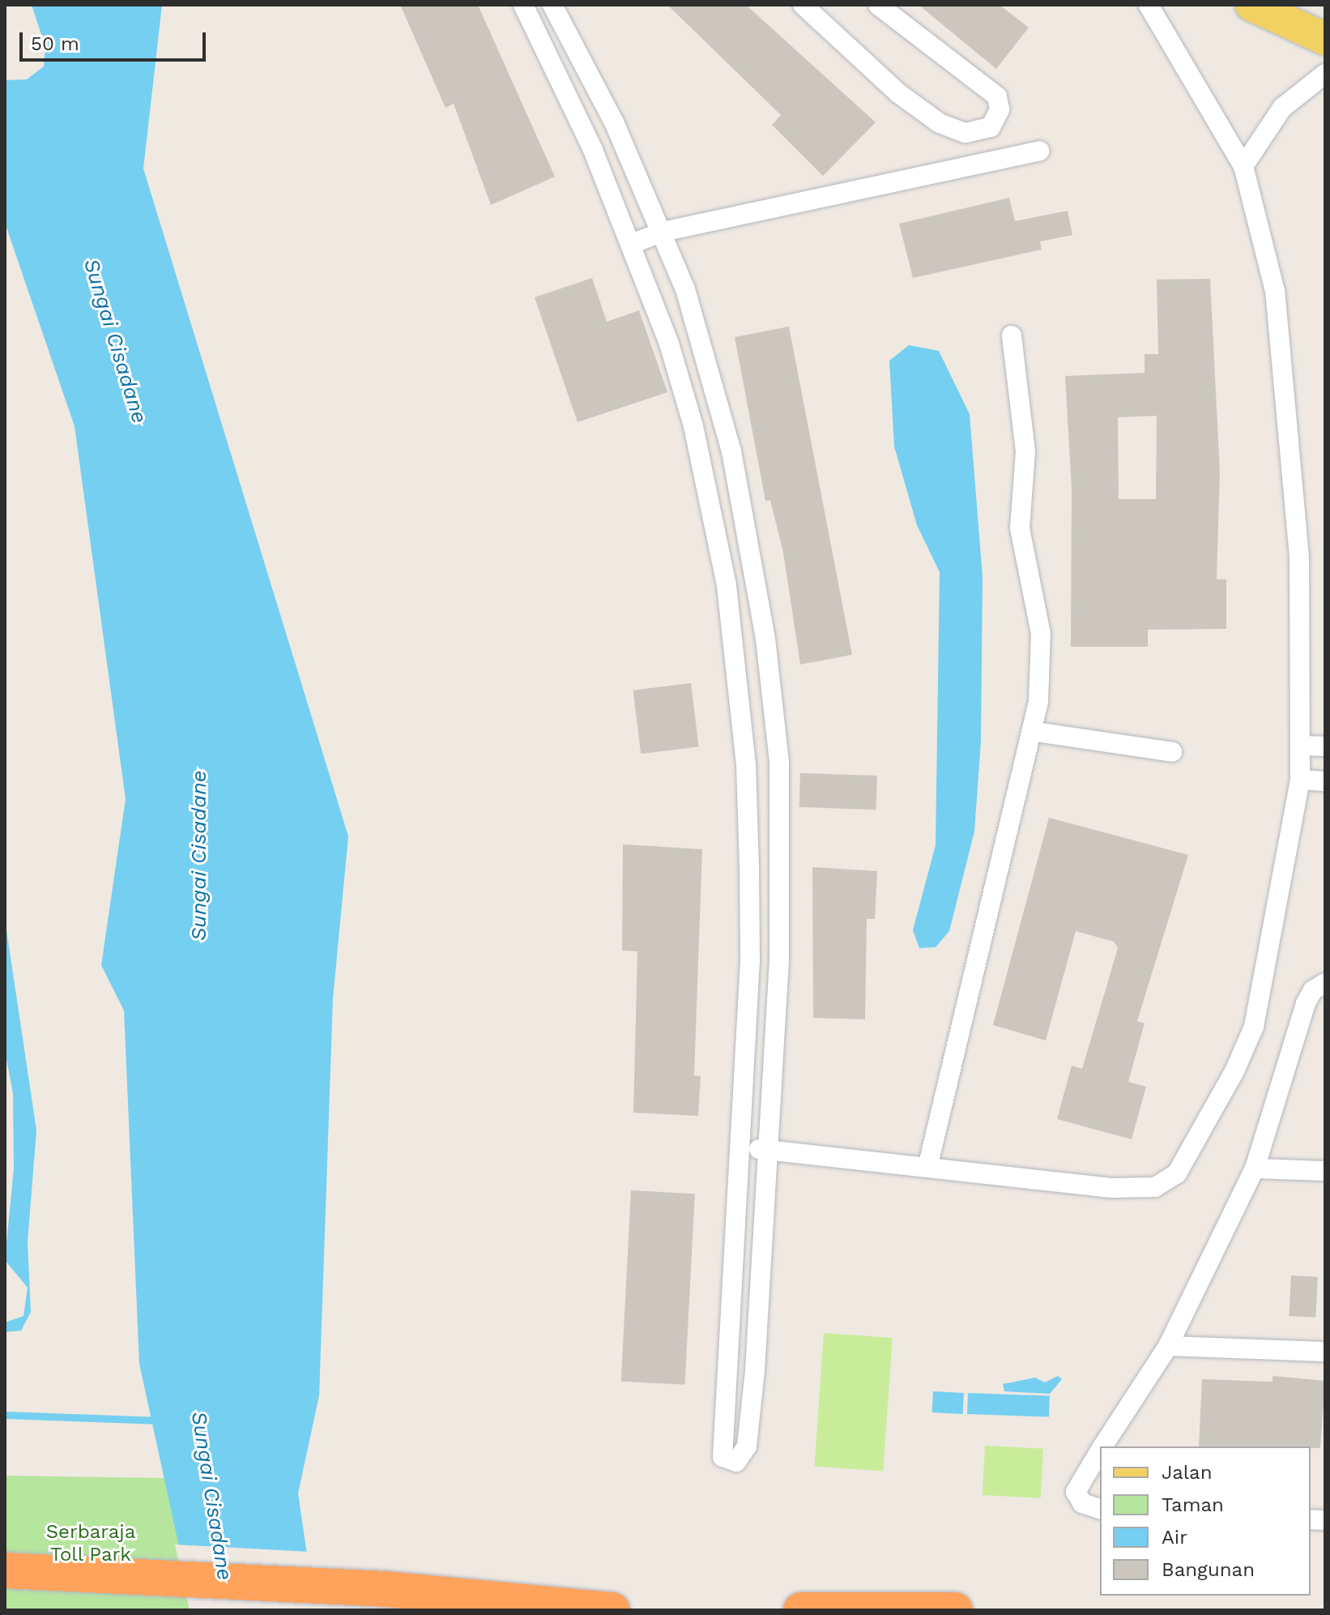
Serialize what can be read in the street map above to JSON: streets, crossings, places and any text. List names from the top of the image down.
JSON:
{
  "water": ["Sungai Cisadane"],
  "parks": ["Serbaraja Toll Park"],
  "legend": [
    "Jalan",
    "Taman",
    "Air",
    "Bangunan"
  ],
  "scale_bar": "50 m"
}
